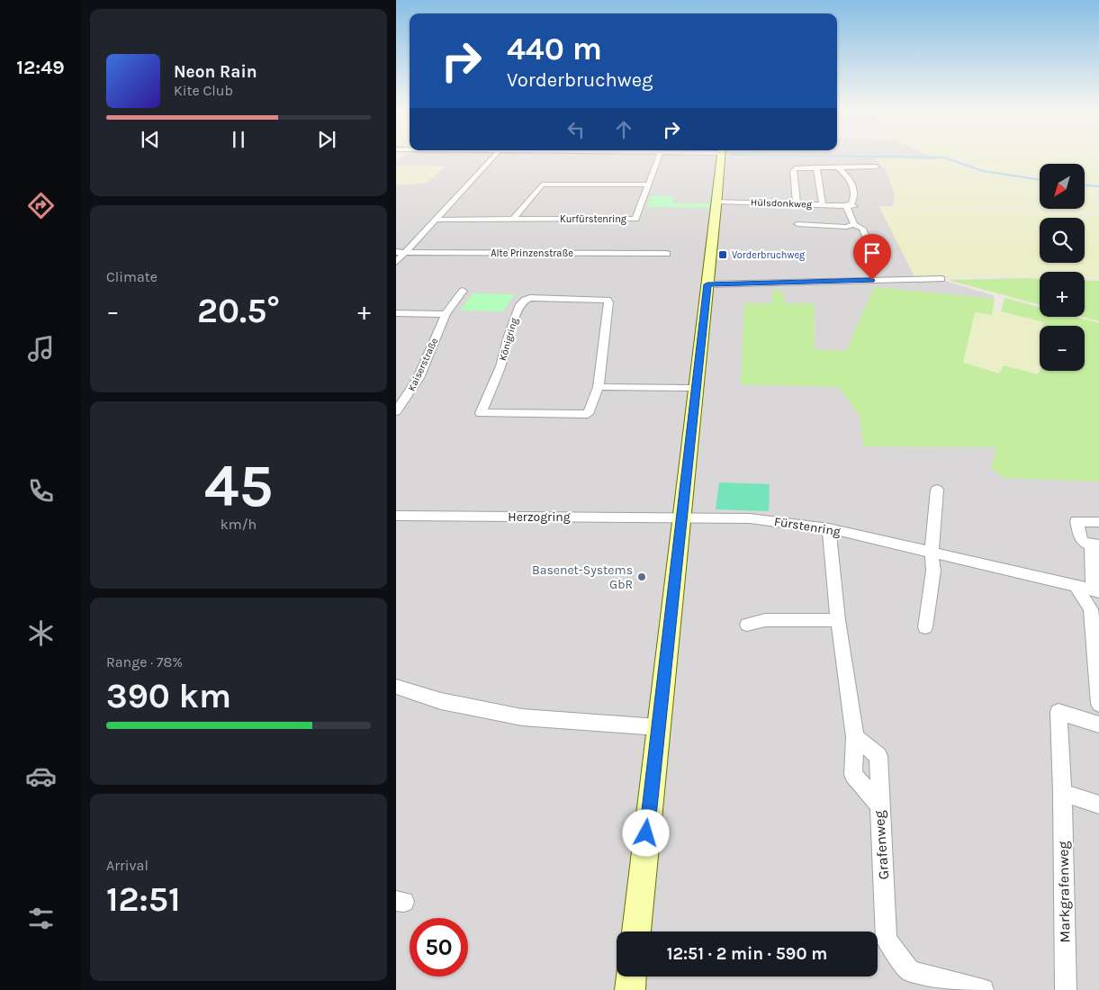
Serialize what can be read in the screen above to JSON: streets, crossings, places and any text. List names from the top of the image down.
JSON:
{
  "streets": {
    "street": [
      "Hülsdonkweg",
      "Kurfürstenring",
      "Alte Prinzenstraße",
      "Königring",
      "Kaiserstraße",
      "Herzogring",
      "Fürstenring",
      "Grafenweg",
      "Markgrafenweg"
    ]
  },
  "crossings": [
    ["Herzogring", "Fürstenring"],
    ["Fürstenring", "Grafenweg"]
  ],
  "places": {
    "transit": ["Vorderbruchweg"],
    "other": ["Basenet-Systems GbR"]
  },
  "north": "bottom left",
  "page": {
    "tabs": "12:49",
    "turn": ["440 m", "Vorderbruchweg"],
    "song": ["Neon Rain", "Kite Club"],
    "map_buttons": ["+", "−"],
    "tile": [
      "Climate",
      ["45", "km/h"],
      ["Range · 78%", "390 km"],
      ["Arrival", "12:51"]
    ],
    "heat": ["−", "20.5°", "+"],
    "limit": "50",
    "trip": "12:51 · 2 min · 590 m"
  }
}
